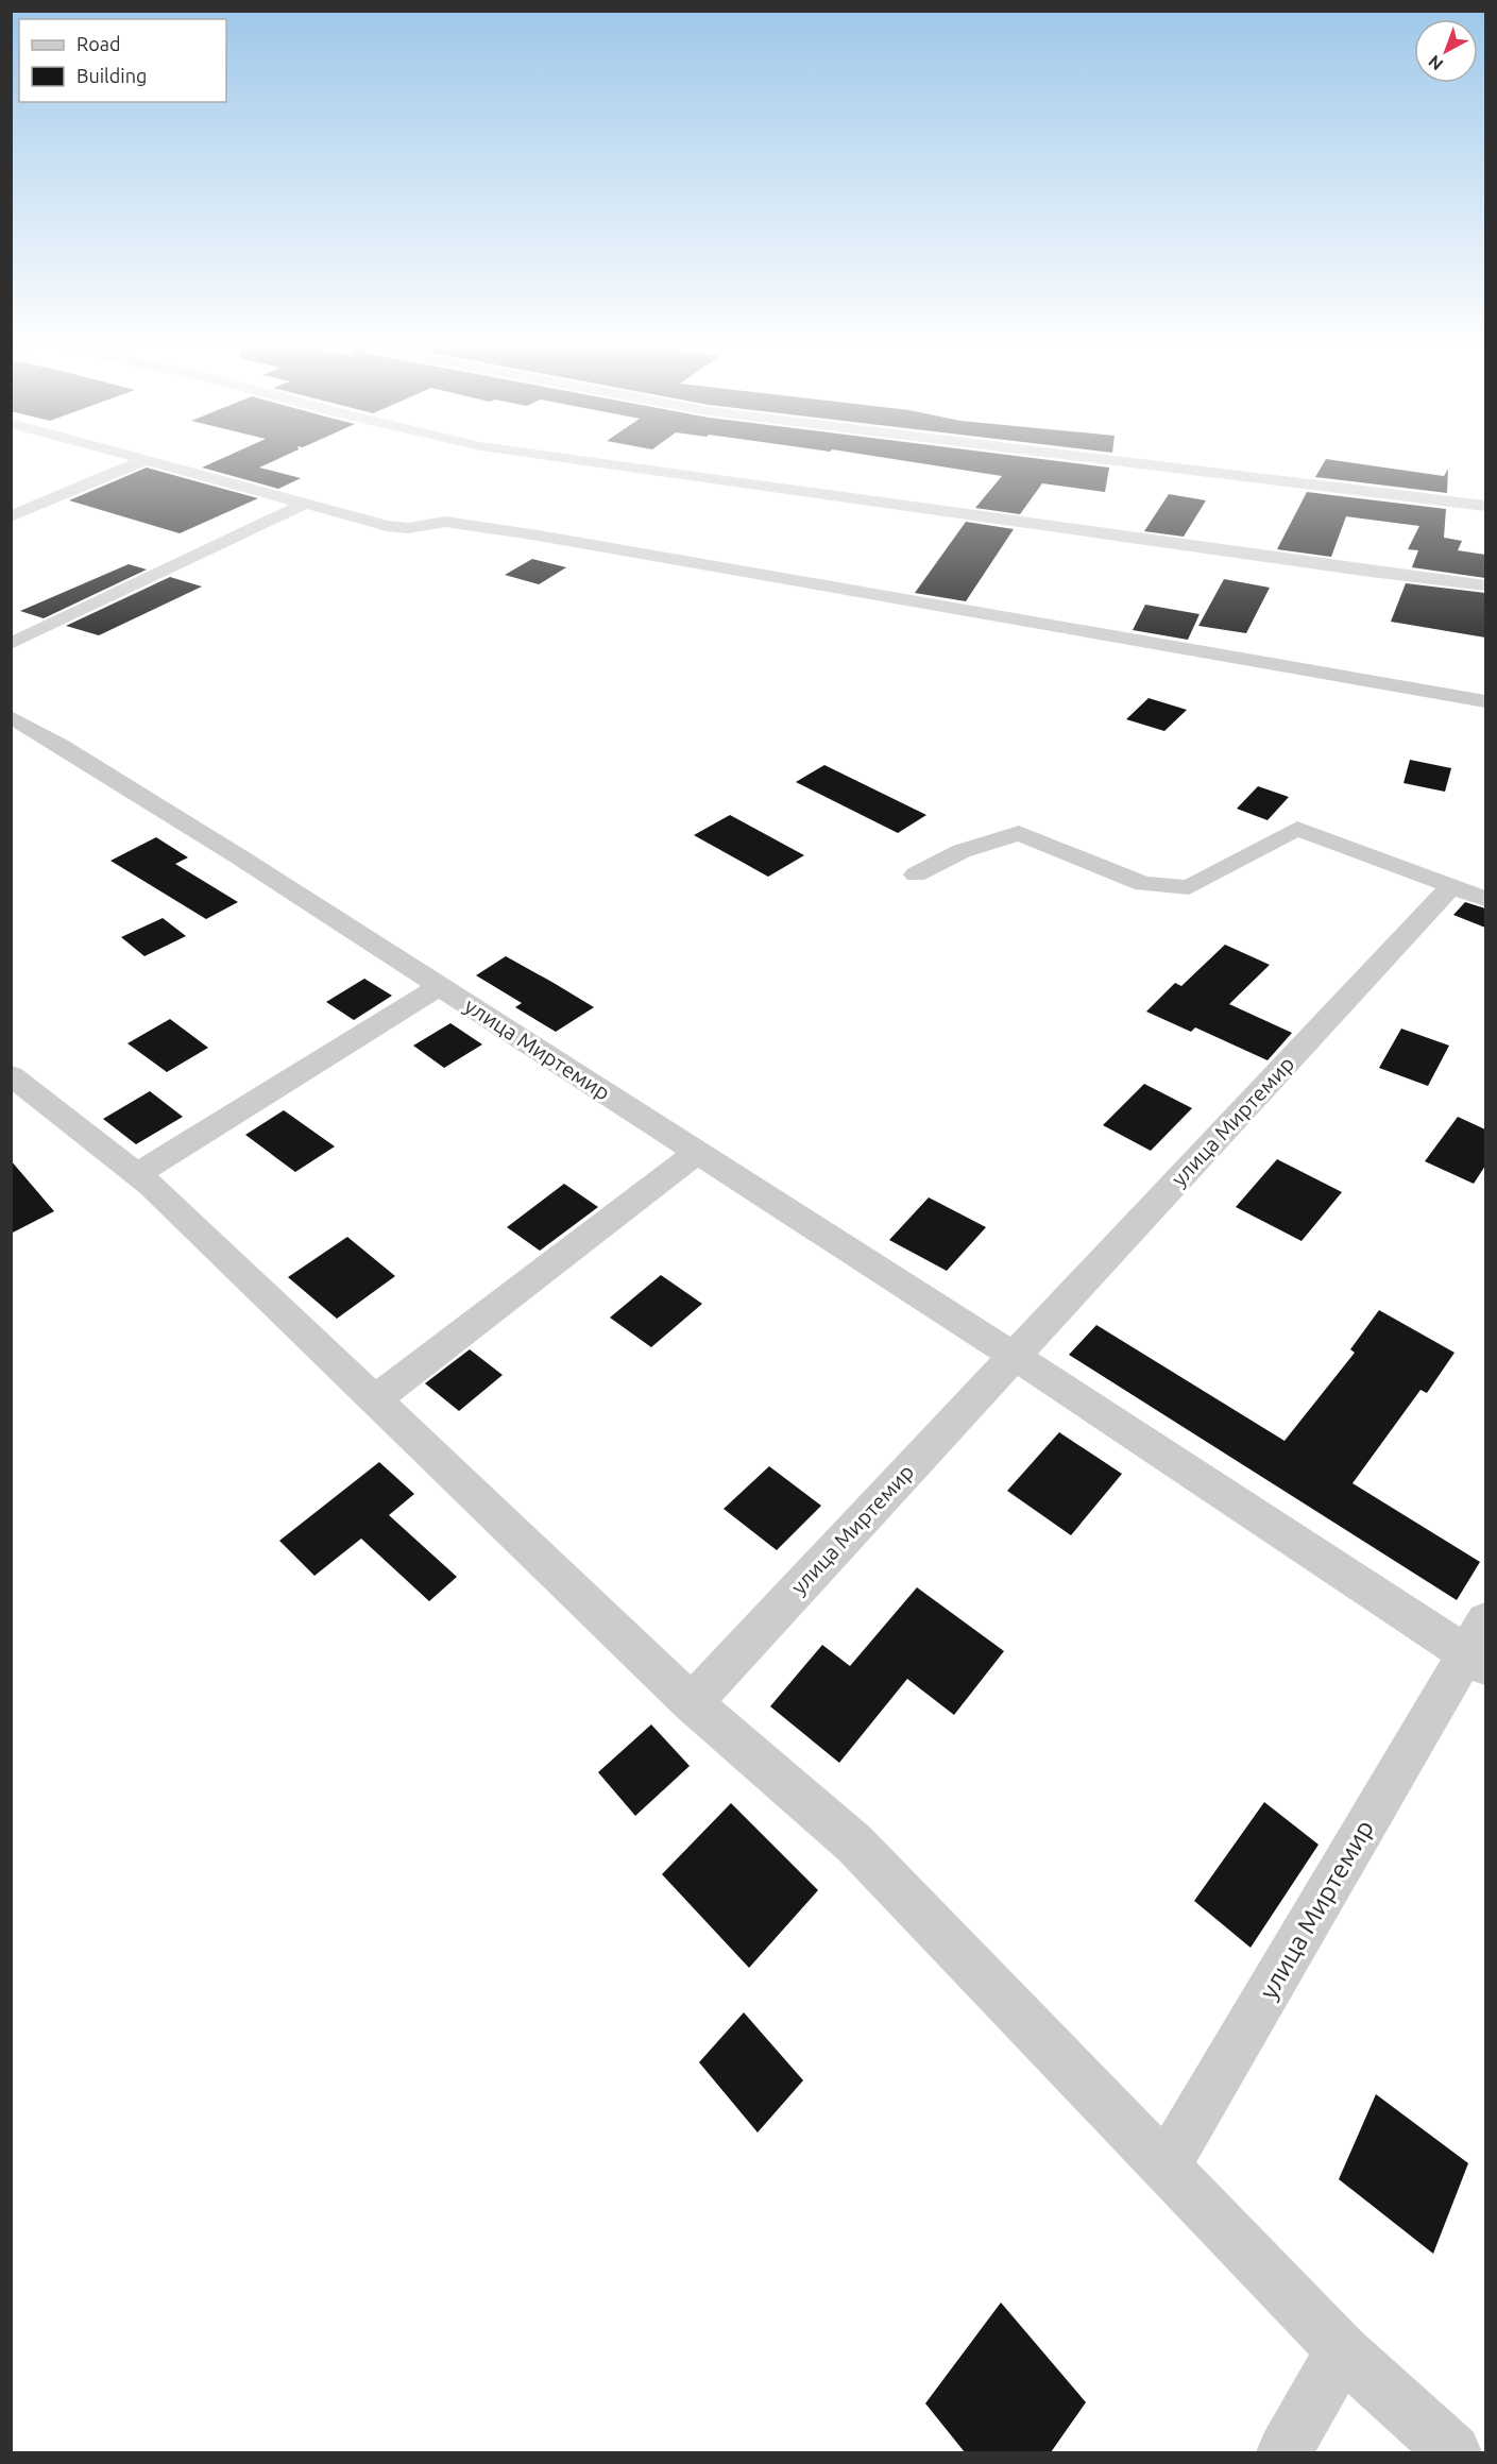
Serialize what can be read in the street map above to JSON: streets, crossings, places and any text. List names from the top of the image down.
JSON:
{
  "streets": {
    "street": ["улица Миртемир"]
  },
  "legend": ["Road", "Building"],
  "north": "bottom left"
}
